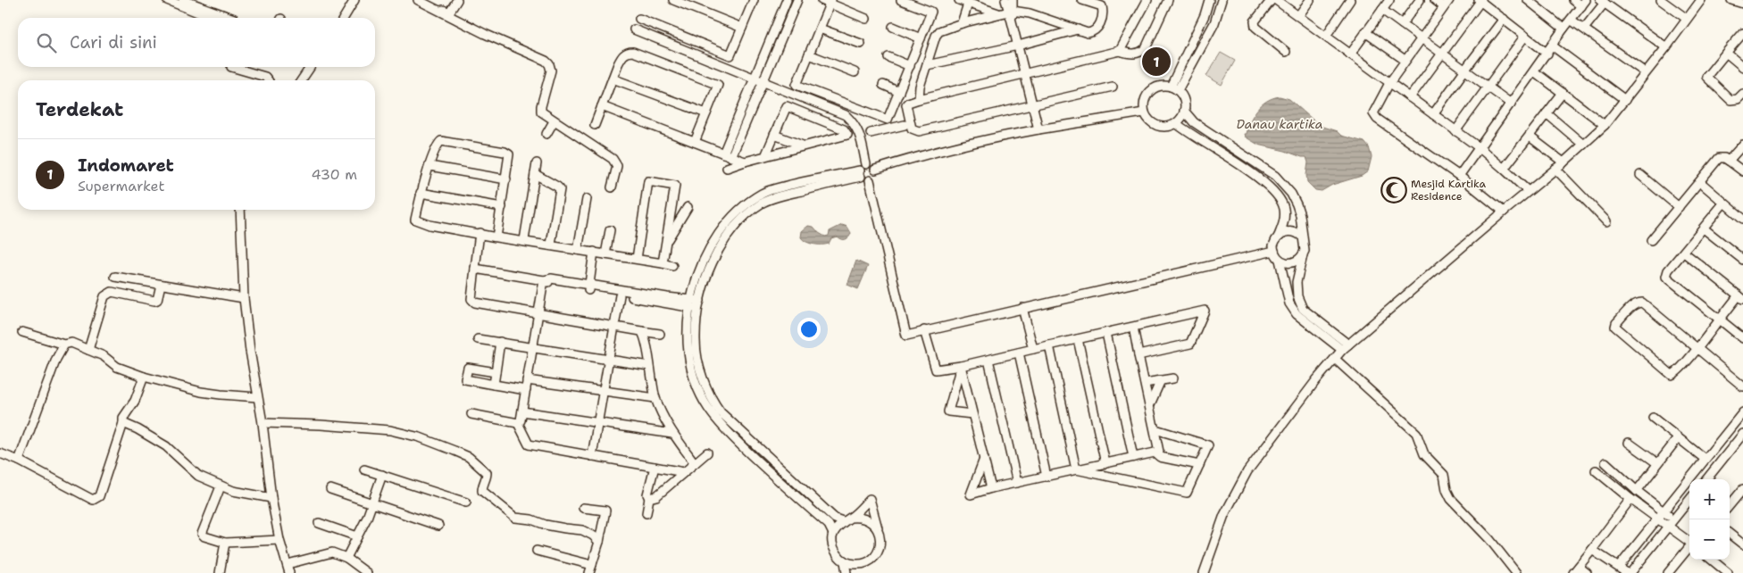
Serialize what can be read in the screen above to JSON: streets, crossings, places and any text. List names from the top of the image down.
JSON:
{
  "water": ["Danau kartika"],
  "places": {
    "mosque": ["Mesjid Kartika Residence"]
  },
  "page": {
    "search": "Cari di sini",
    "pins": "1",
    "heading": "Terdekat",
    "list": [
      {
        "mark": "1",
        "name": "Indomaret",
        "note": "Supermarket",
        "value": "430 m"
      }
    ],
    "map_buttons": ["+", "−"]
  }
}
